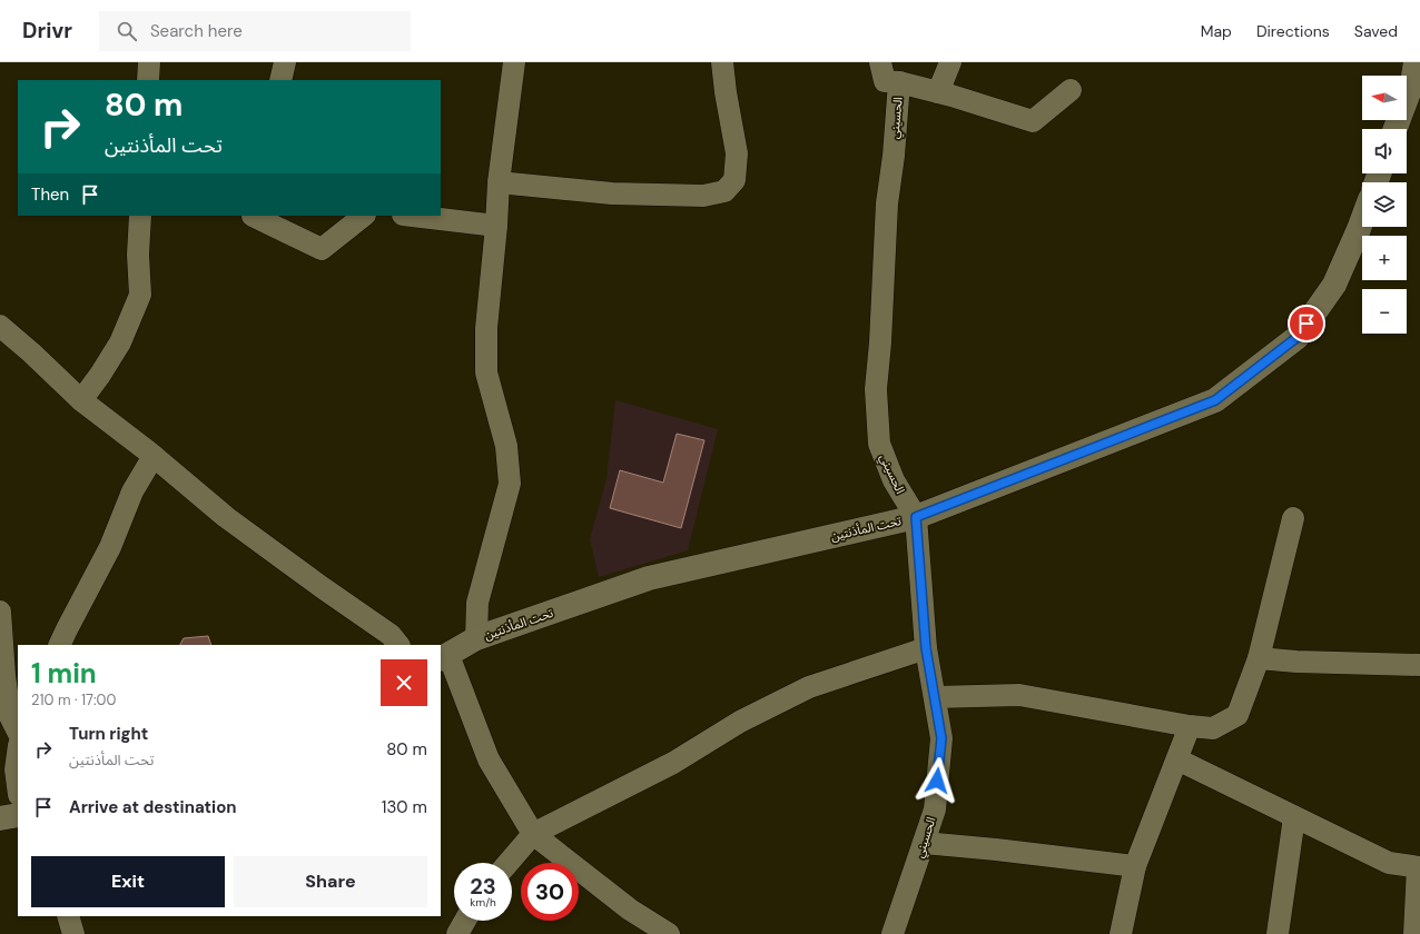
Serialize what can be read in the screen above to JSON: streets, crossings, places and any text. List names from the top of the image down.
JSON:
{
  "streets": {
    "street": ["الحسيني", "تحت المأذنتين"]
  },
  "crossings": [
    ["الحسيني", "تحت المأذنتين"]
  ],
  "north": "left",
  "page": {
    "header": "Drivr",
    "search": "Search here",
    "nav": ["Map", "Directions", "Saved"],
    "map_buttons": ["+", "−"],
    "turn": ["80 m", "تحت المأذنتين"],
    "then": "Then",
    "heading": ["1 min", "210 m · 17:00"],
    "list": [
      {
        "name": "Turn right",
        "note": "تحت المأذنتين",
        "value": "80 m"
      },
      {
        "name": "Arrive at destination",
        "value": "130 m"
      }
    ],
    "buttons": ["Exit", "Share"],
    "speed": "23 km/h",
    "limit": "30"
  }
}
